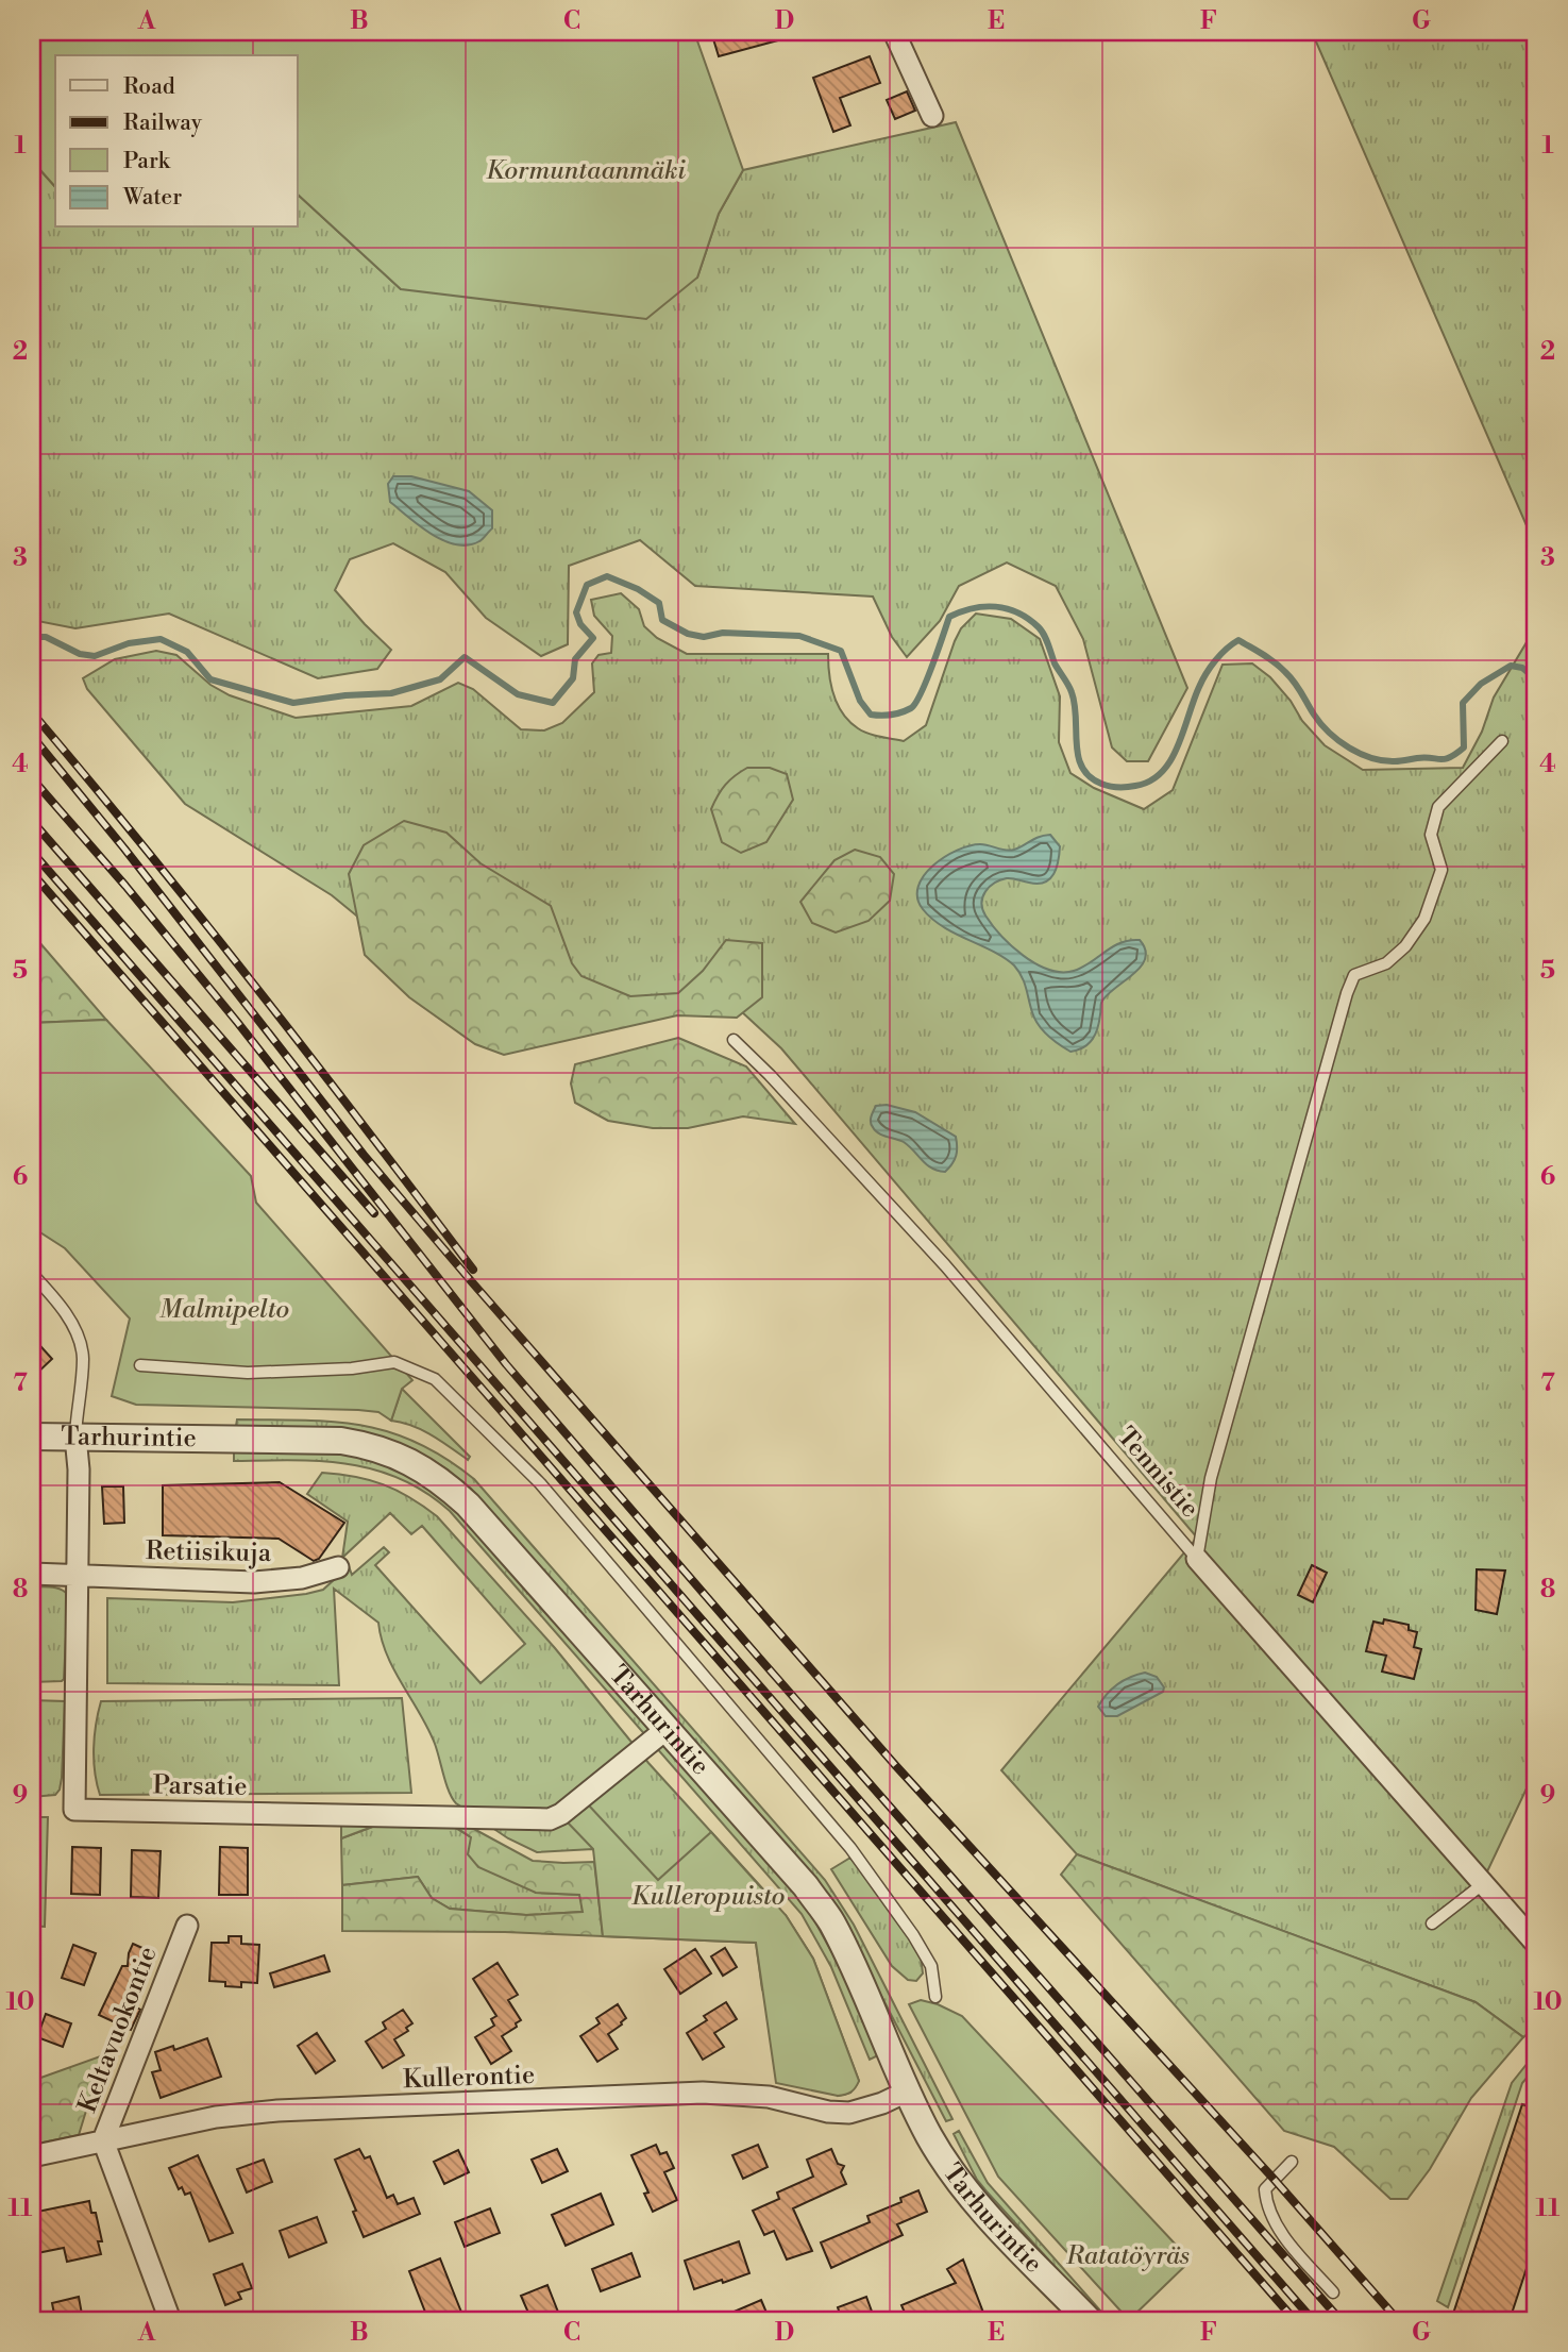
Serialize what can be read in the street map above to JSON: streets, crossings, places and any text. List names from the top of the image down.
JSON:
{
  "streets": {
    "street": [
      "Tarhurintie",
      "Tennistie",
      "Retiisikuja",
      "Parsatie",
      "Keltavuokontie",
      "Kullerontie"
    ]
  },
  "crossings": [
    ["Tarhurintie", "Parsatie"],
    ["Tarhurintie", "Kullerontie"],
    ["Retiisikuja", "Parsatie"],
    ["Keltavuokontie", "Kullerontie"]
  ],
  "parks": [
    "Kormuntaanmäki",
    "Malmipelto",
    "Kulleropuisto",
    "Ratatöyräs"
  ],
  "legend": [
    "Road",
    "Railway",
    "Park",
    "Water"
  ],
  "grid": {
    "columns": [
      "A",
      "B",
      "C",
      "D",
      "E",
      "F",
      "G"
    ],
    "rows": [
      "1",
      "2",
      "3",
      "4",
      "5",
      "6",
      "7",
      "8",
      "9",
      "10",
      "11"
    ]
  }
}
